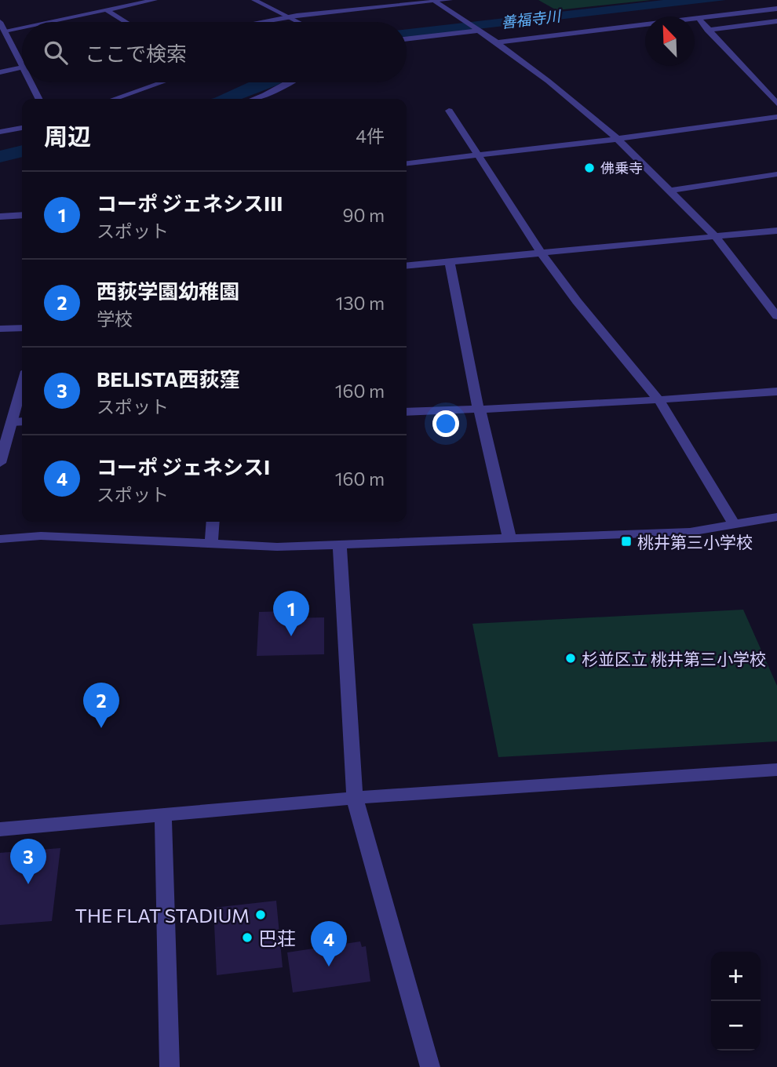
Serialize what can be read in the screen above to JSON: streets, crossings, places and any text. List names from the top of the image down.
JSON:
{
  "water": ["善福寺川"],
  "places": {
    "other": [
      "佛乗寺",
      "杉並区立 桃井第三小学校",
      "THE FLAT STADIUM",
      "巴荘"
    ],
    "transit": ["桃井第三小学校"]
  },
  "north": "top left",
  "page": {
    "search": "ここで検索",
    "heading": ["周辺", "4件"],
    "list": [
      {
        "mark": "1",
        "name": "コーポ ジェネシスIII",
        "note": "スポット",
        "value": "90 m"
      },
      {
        "mark": "2",
        "name": "西荻学園幼稚園",
        "note": "学校",
        "value": "130 m"
      },
      {
        "mark": "3",
        "name": "BELISTA西荻窪",
        "note": "スポット",
        "value": "160 m"
      },
      {
        "mark": "4",
        "name": "コーポ ジェネシスI",
        "note": "スポット",
        "value": "160 m"
      }
    ],
    "pins": [
      "1",
      "2",
      "3",
      "4"
    ],
    "map_buttons": ["+", "−"]
  }
}
